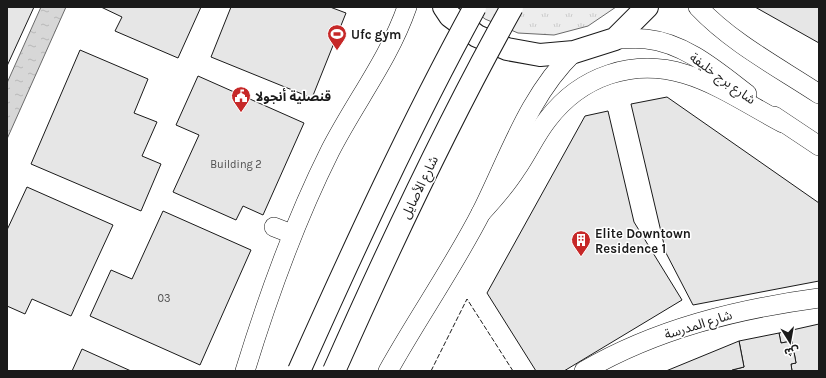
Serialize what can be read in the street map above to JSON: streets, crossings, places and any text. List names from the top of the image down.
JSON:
{
  "streets": {
    "main road": ["شارع الأصايل"],
    "street": ["شارع برج خليفة", "شارع المدرسة"]
  },
  "places": {
    "sports": ["Ufc gym"],
    "public building": ["قنصلية أنجولا"],
    "building": ["Elite Downtown Residence 1"]
  },
  "house_numbers": ["Building 2", "03"],
  "north": "bottom"
}
